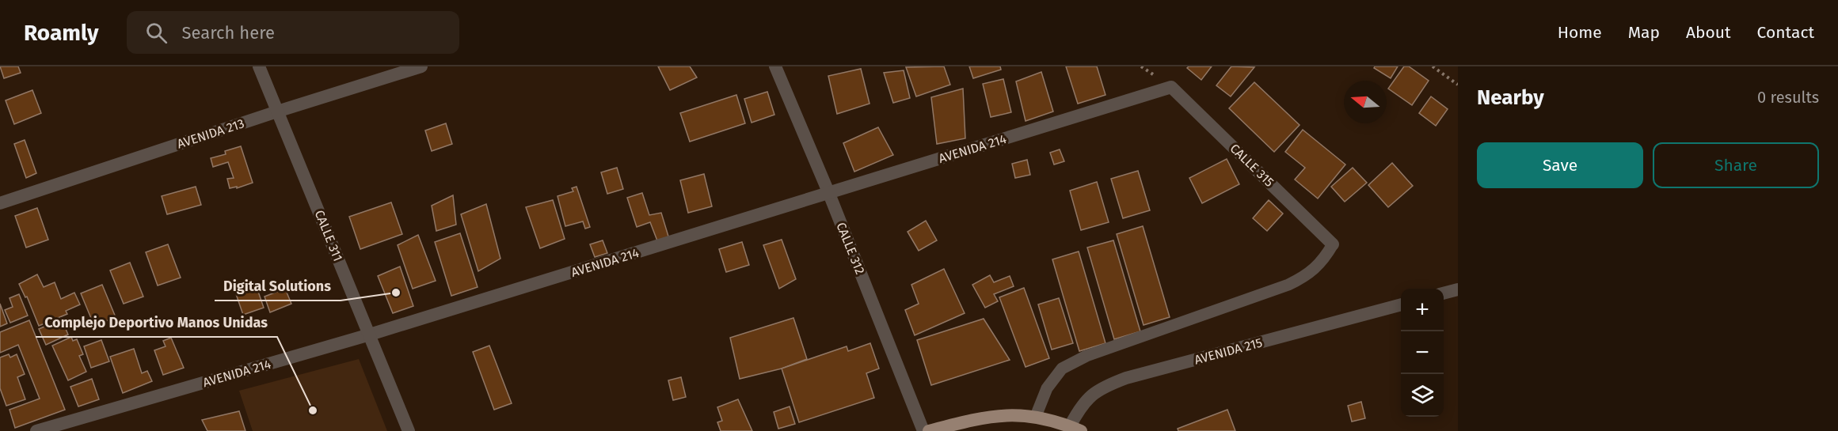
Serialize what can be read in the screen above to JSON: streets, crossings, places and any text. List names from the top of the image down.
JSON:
{
  "streets": {
    "street": [
      "AVENIDA 213",
      "AVENIDA 214",
      "CALLE 315",
      "CALLE 311",
      "CALLE 312",
      "AVENIDA 215"
    ]
  },
  "crossings": [
    ["AVENIDA 213", "CALLE 311"],
    ["AVENIDA 214", "CALLE 315"],
    ["AVENIDA 214", "CALLE 311"],
    ["AVENIDA 214", "CALLE 312"]
  ],
  "places": ["Digital Solutions", "Complejo Deportivo Manos Unidas"],
  "north": "left",
  "page": {
    "header": "Roamly",
    "search": "Search here",
    "nav": [
      "Home",
      "Map",
      "About",
      "Contact"
    ],
    "heading": ["Nearby", "0 results"],
    "buttons": ["Save", "Share"],
    "map_buttons": ["+", "−"]
  }
}
